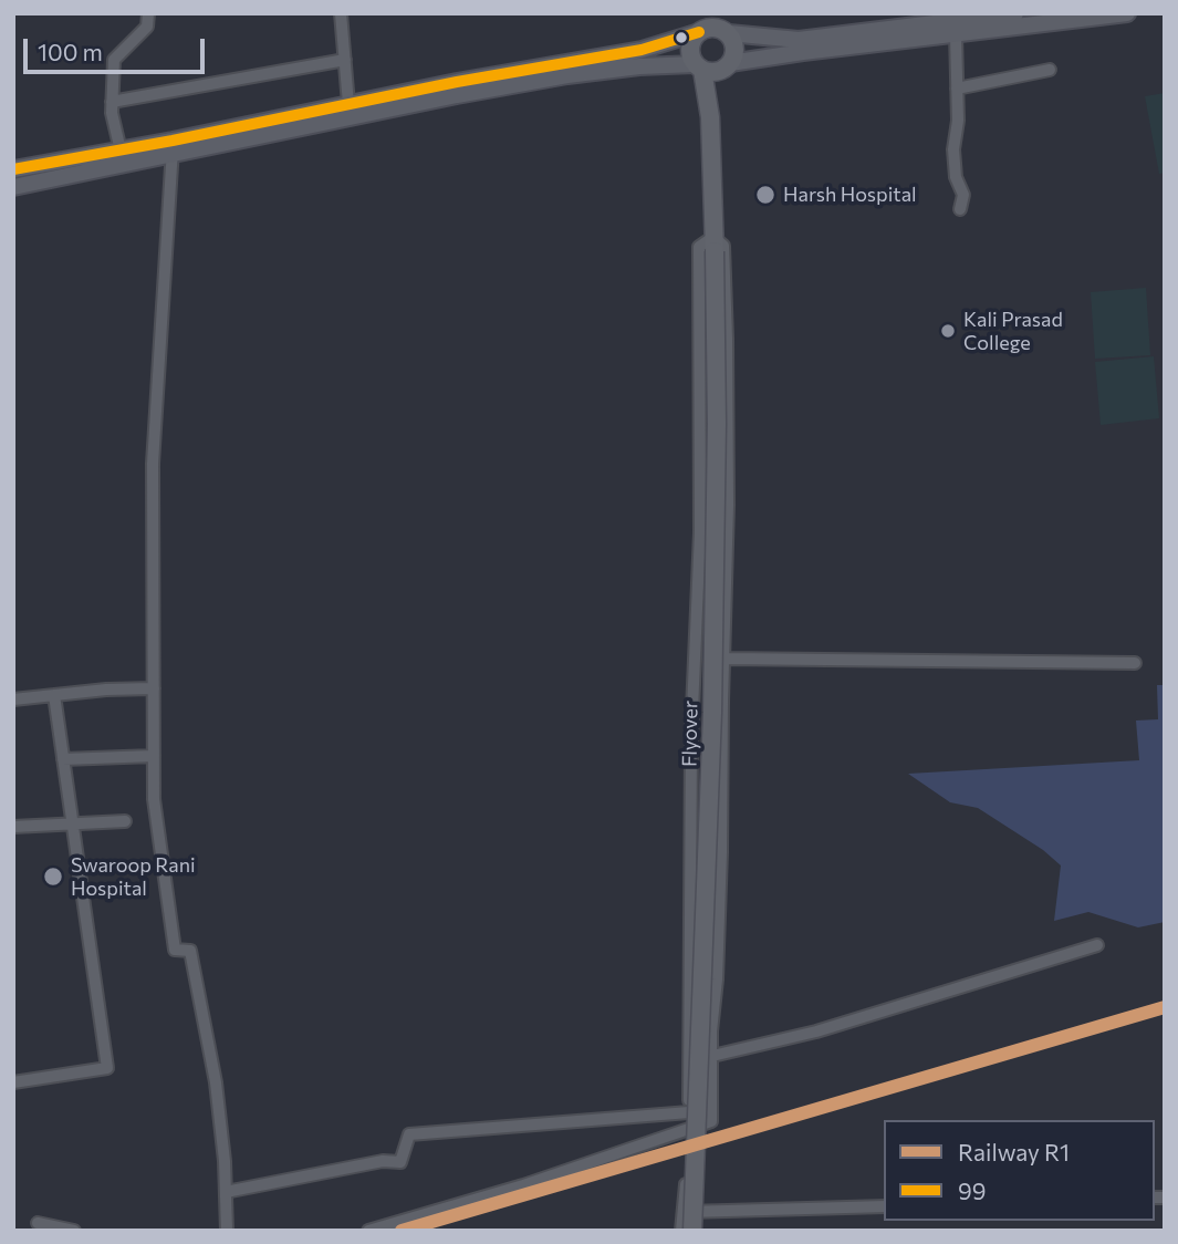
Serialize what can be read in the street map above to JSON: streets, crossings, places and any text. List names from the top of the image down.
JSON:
{
  "streets": {
    "main road": ["Flyover"]
  },
  "places": ["Harsh Hospital", "Kali Prasad College", "Swaroop Rani Hospital"],
  "lines": ["transit line 99", "rail line R1"],
  "legend": ["Railway R1", "99"],
  "scale_bar": "100 m"
}
